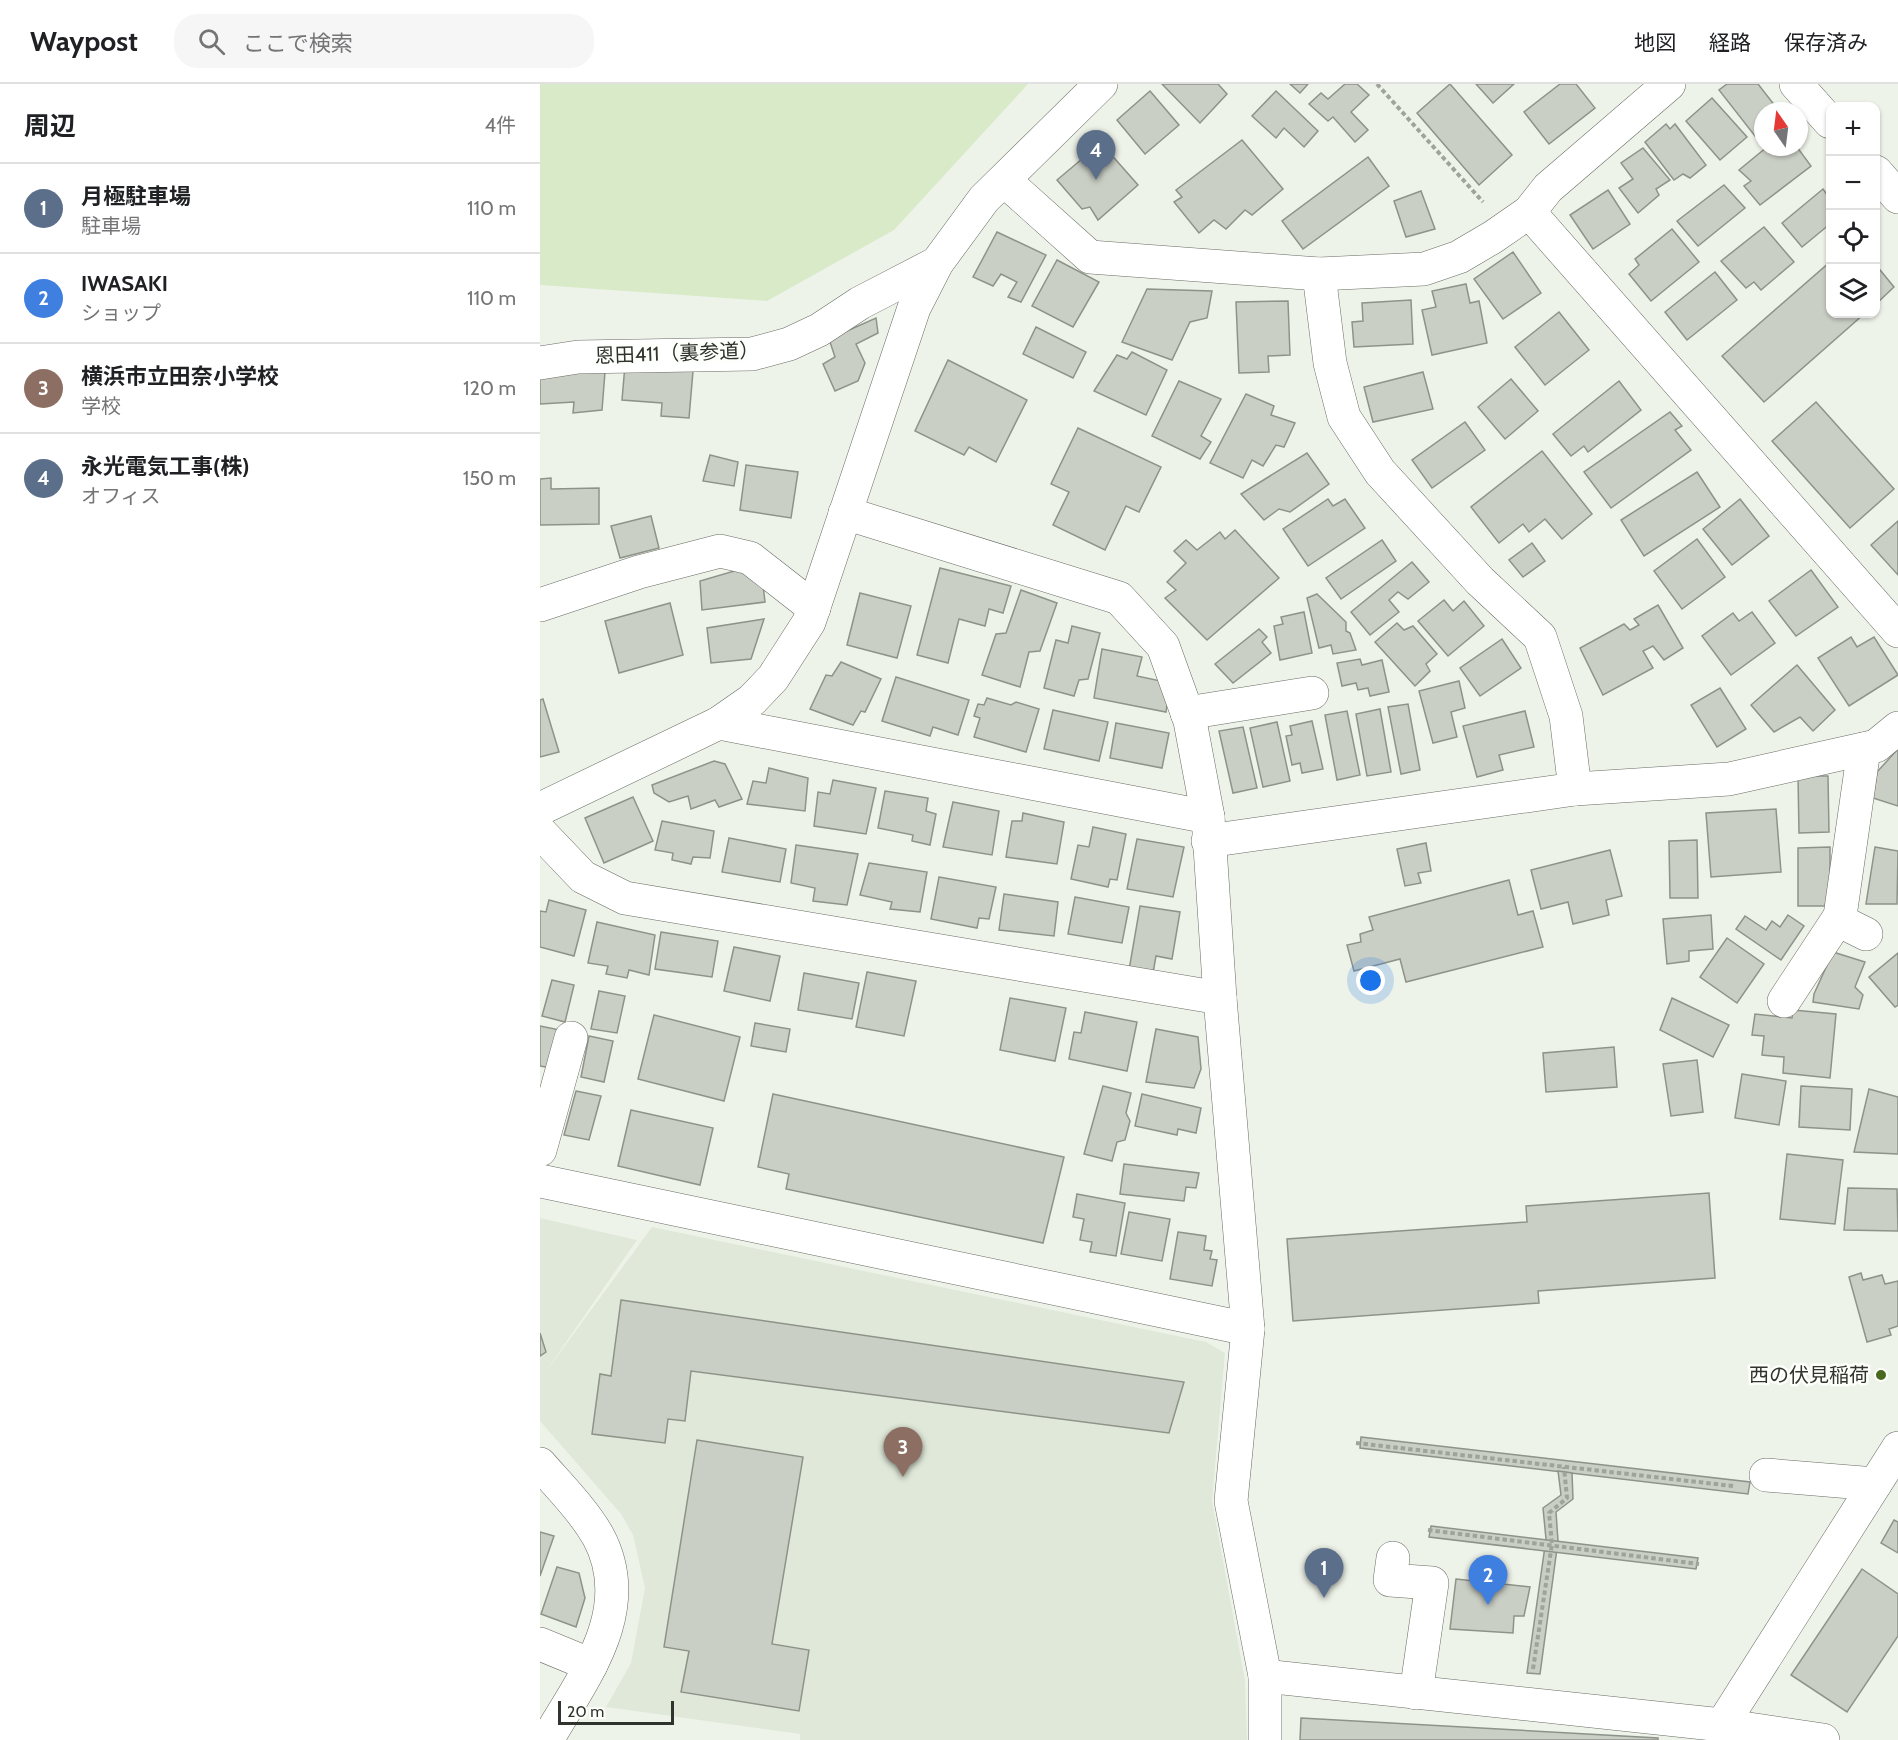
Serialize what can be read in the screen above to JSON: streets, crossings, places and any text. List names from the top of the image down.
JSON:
{
  "streets": {
    "street": ["恩田411（裏参道）"]
  },
  "places": ["西の伏見稲荷"],
  "scale_bar": "20 m",
  "north": "top",
  "page": {
    "header": "Waypost",
    "search": "ここで検索",
    "nav": ["地図", "経路", "保存済み"],
    "heading": ["周辺", "4件"],
    "map_buttons": ["+", "−"],
    "pins": [
      "4",
      "3",
      "1",
      "2"
    ],
    "list": [
      {
        "mark": "1",
        "name": "月極駐車場",
        "note": "駐車場",
        "value": "110 m"
      },
      {
        "mark": "2",
        "name": "IWASAKI",
        "note": "ショップ",
        "value": "110 m"
      },
      {
        "mark": "3",
        "name": "横浜市立田奈小学校",
        "note": "学校",
        "value": "120 m"
      },
      {
        "mark": "4",
        "name": "永光電気工事(株)",
        "note": "オフィス",
        "value": "150 m"
      }
    ],
    "scale": "20 m"
  }
}
